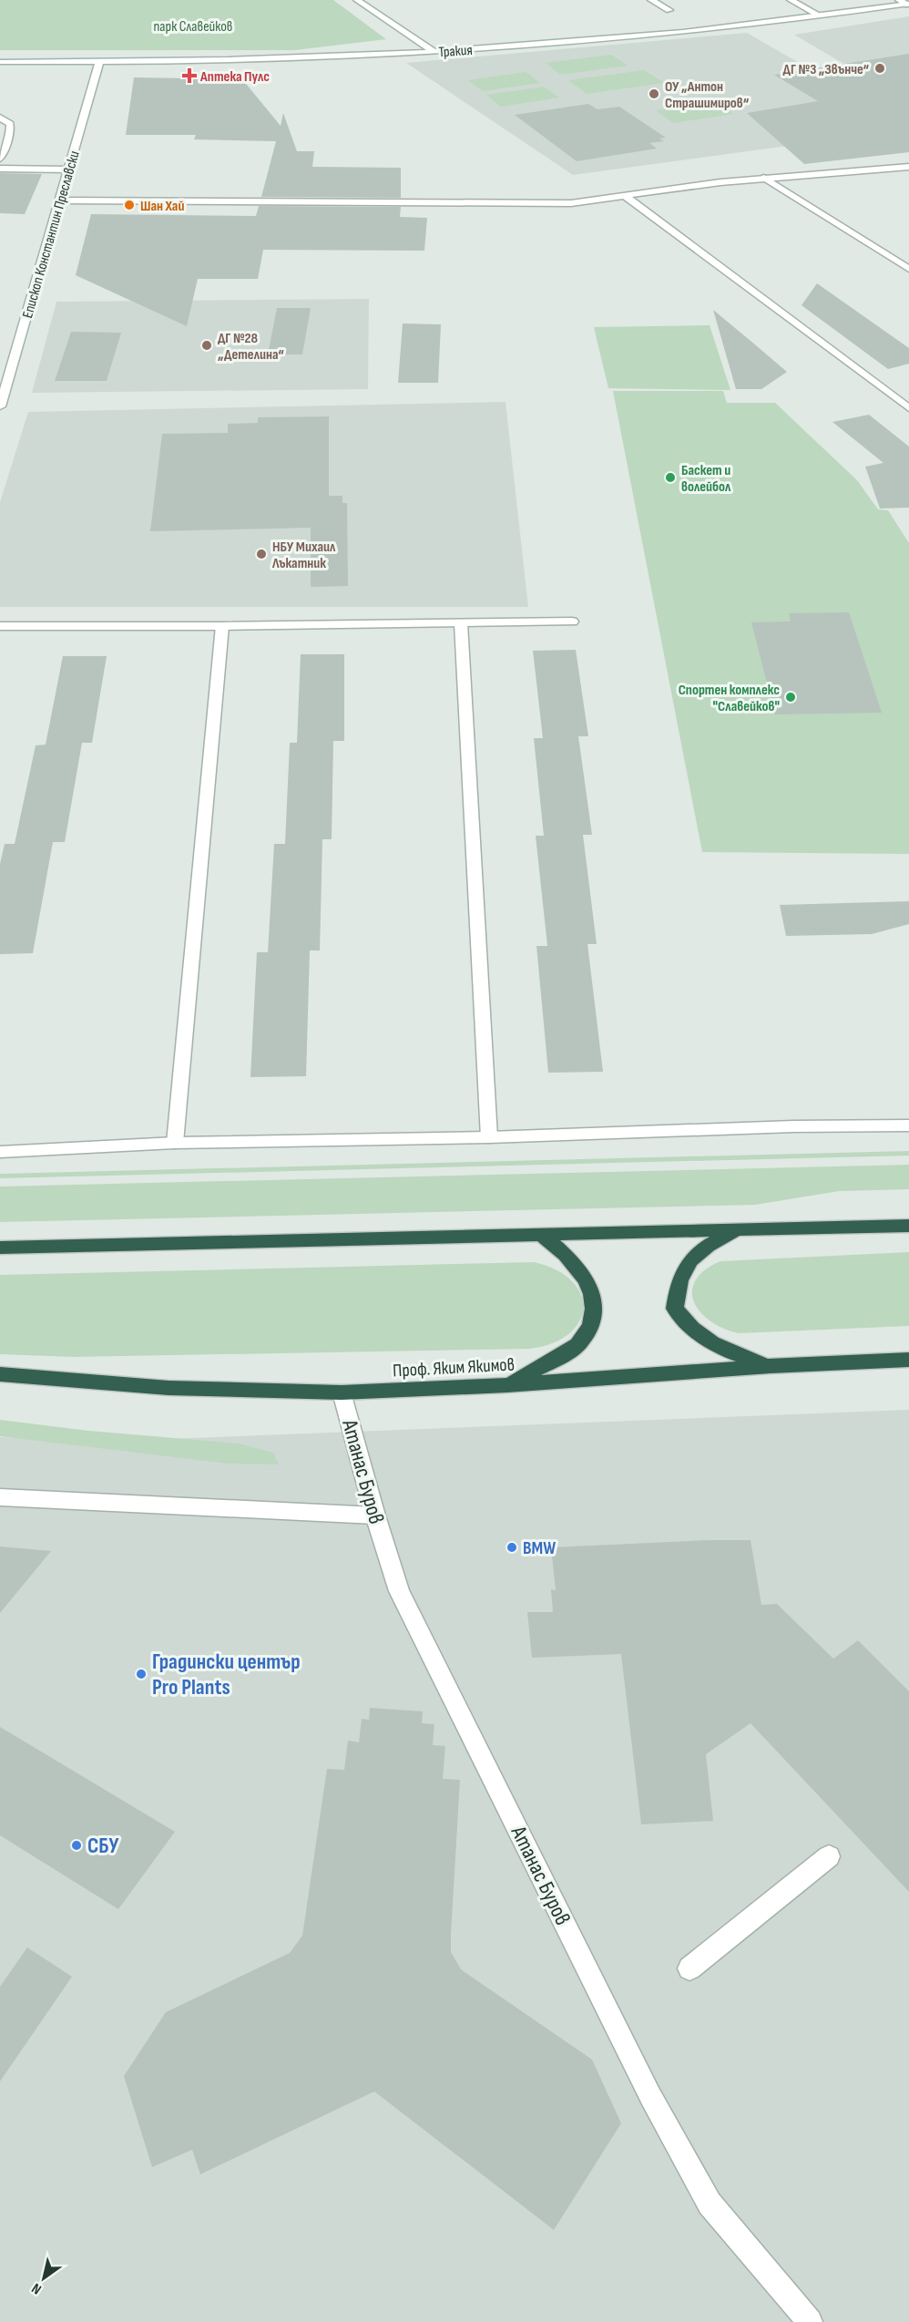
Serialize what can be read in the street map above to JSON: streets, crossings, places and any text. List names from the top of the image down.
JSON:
{
  "streets": {
    "highway": ["Проф. Яким Якимов"],
    "street": ["Тракия", "Епископ Константин Преславски", "Атанас Буров"]
  },
  "crossings": [
    ["Тракия", "Епископ Константин Преславски"],
    ["Проф. Яким Якимов", "Атанас Буров"]
  ],
  "parks": ["парк Славейков"],
  "places": {
    "other": [
      "ДГ №3 „Звънче“",
      "ОУ „Антон Страшимиров“",
      "Шан Хай",
      "ДГ №28 „Детелина“",
      "Баскет и волейбол",
      "НБУ Михаил Лъкатник",
      "Спортен комплекс \"Славейков\"",
      "BMW",
      "Градински център Pro Plants",
      "СБУ"
    ],
    "health": ["Аптека Пулс"]
  },
  "north": "bottom left"
}
